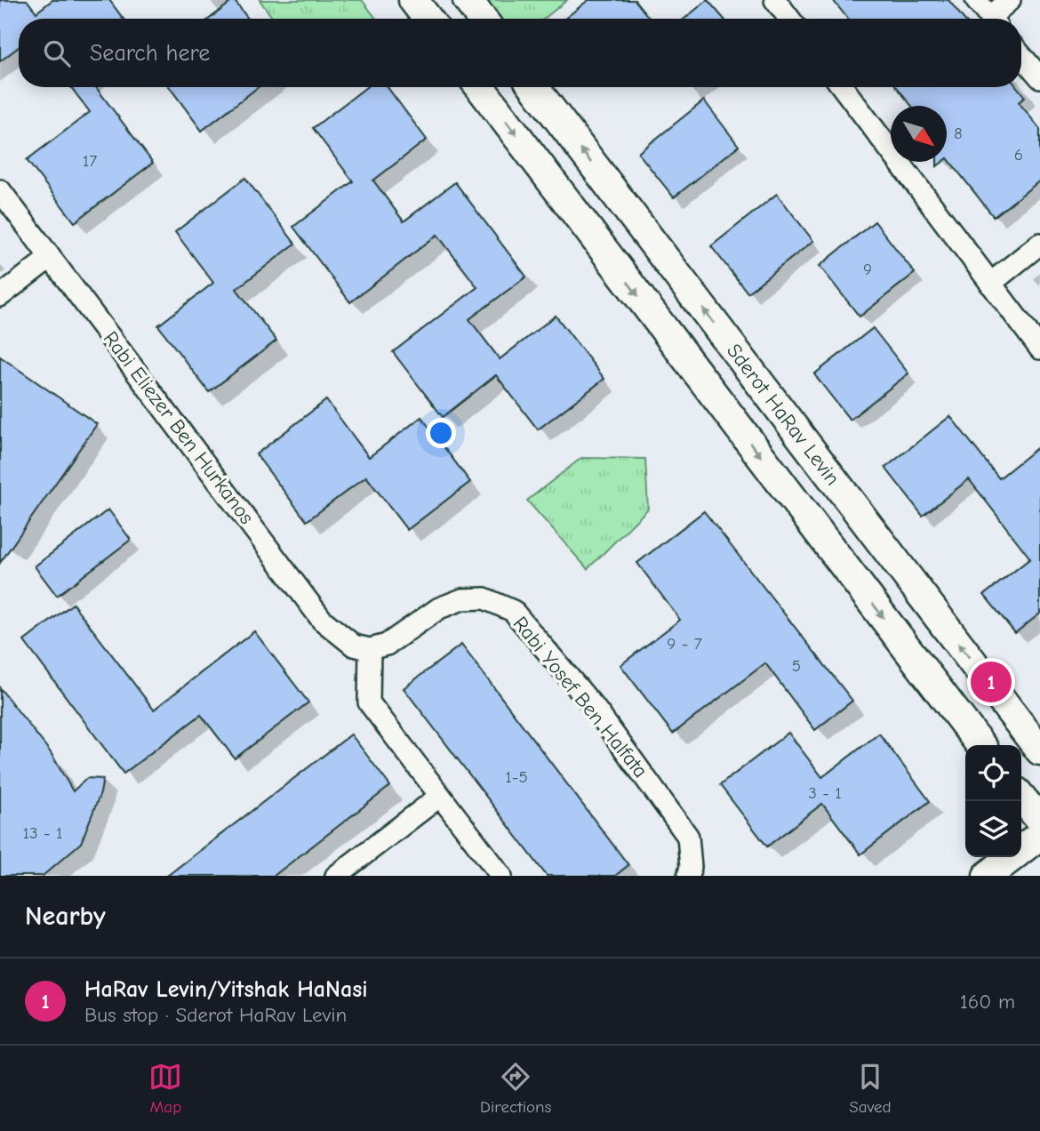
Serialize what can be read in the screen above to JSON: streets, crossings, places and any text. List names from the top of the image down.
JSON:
{
  "streets": {
    "main road": ["Sderot HaRav Levin"],
    "street": ["Rabi Eliezer Ben Hurkanos", "Rabi Yosef Ben Halfata"]
  },
  "crossings": [
    ["Rabi Eliezer Ben Hurkanos", "Rabi Yosef Ben Halfata"]
  ],
  "house_numbers": [
    "8",
    "6",
    "17",
    "9",
    "9 - 7",
    "5",
    "1-5",
    "3 - 1",
    "13 - 1"
  ],
  "north": "bottom right",
  "page": {
    "search": "Search here",
    "pins": "1",
    "heading": "Nearby",
    "list": [
      {
        "mark": "1",
        "name": "HaRav Levin/Yitshak HaNasi",
        "note": "Bus stop · Sderot HaRav Levin",
        "value": "160 m"
      }
    ],
    "nav": ["Map", "Directions", "Saved"]
  }
}
